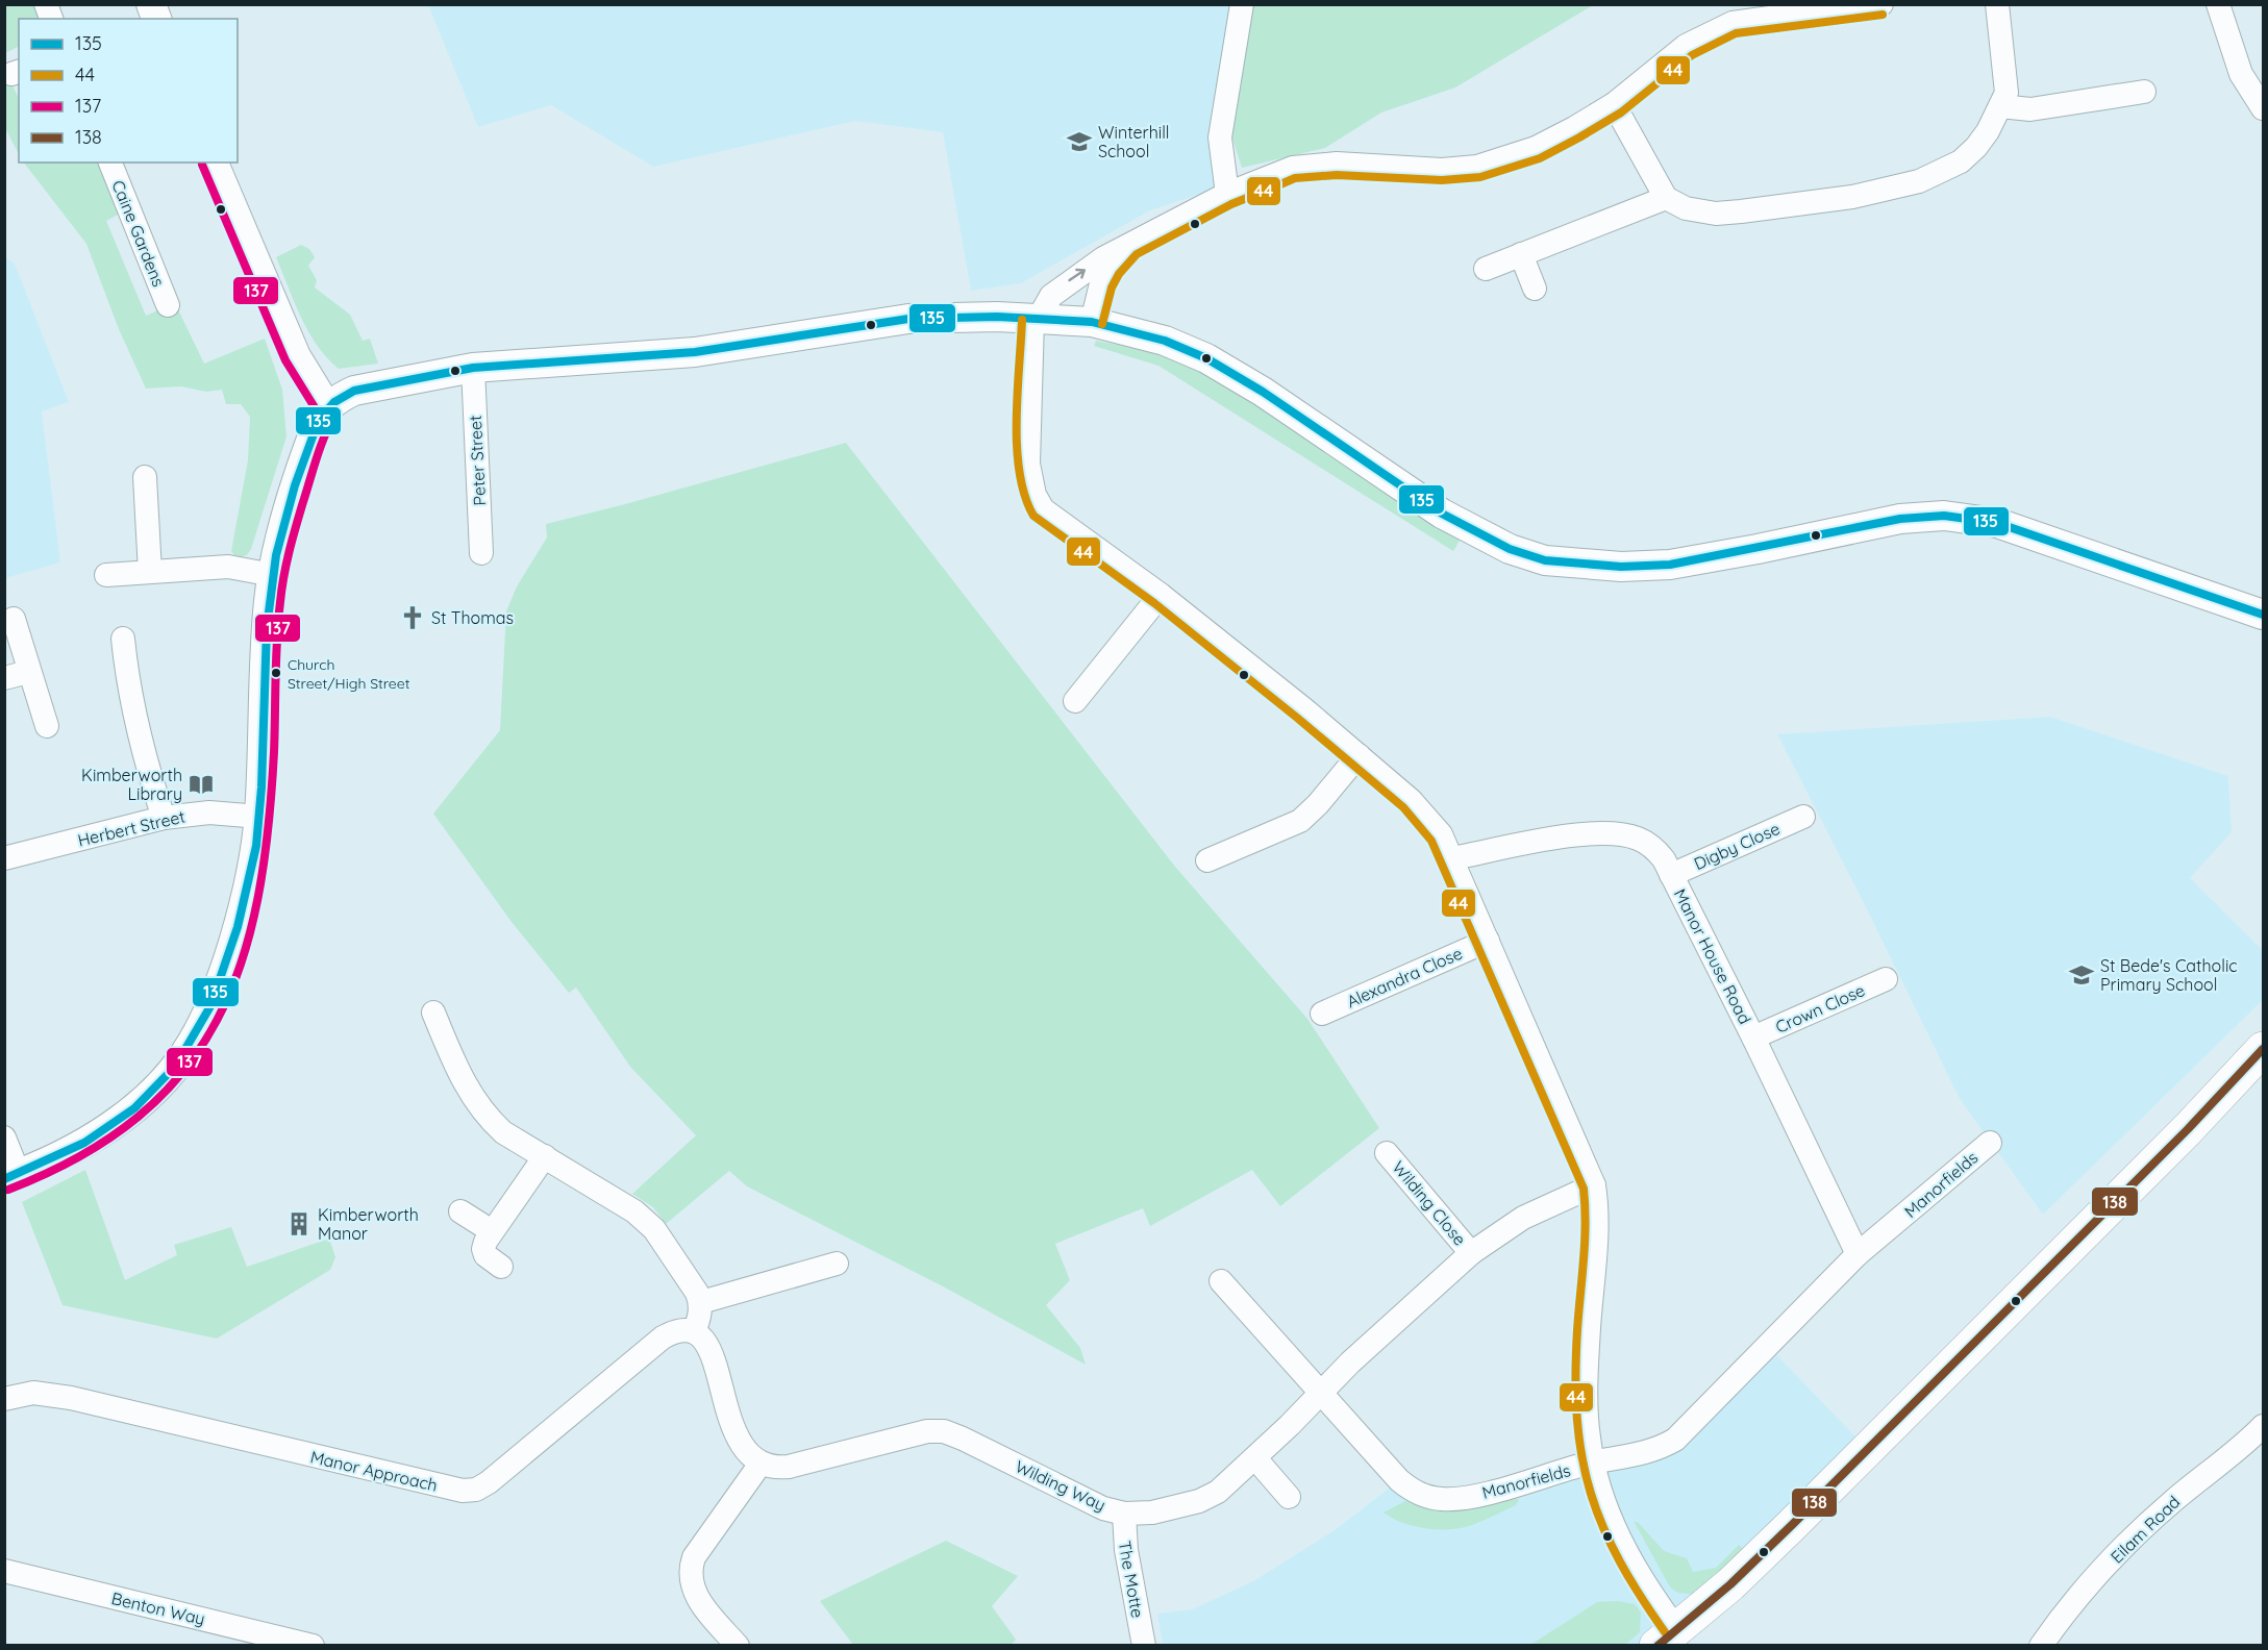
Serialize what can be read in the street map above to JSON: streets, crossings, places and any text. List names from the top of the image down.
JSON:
{
  "streets": {
    "street": [
      "Caine Gardens",
      "Peter Street",
      "Herbert Street",
      "Digby Close",
      "Manor House Road",
      "Alexandra Close",
      "Crown Close",
      "Manorfields",
      "Wilding Close",
      "Manor Approach",
      "Wilding Way",
      "Eilam Road",
      "The Motte",
      "Benton Way"
    ]
  },
  "crossings": [
    ["Digby Close", "Manor House Road"],
    ["Manor House Road", "Crown Close"],
    ["Manor House Road", "Manorfields"],
    ["Manorfields", "Wilding Way"],
    ["Wilding Close", "Wilding Way"],
    ["Wilding Way", "The Motte"]
  ],
  "places": {
    "school or university": ["Winterhill School", "St Bede's Catholic Primary School"],
    "church": ["St Thomas"],
    "other": ["Church Street/High Street"],
    "library": ["Kimberworth Library"],
    "building": ["Kimberworth Manor"]
  },
  "lines": [
    "transit line 44",
    "transit line 137",
    "transit line 135",
    "transit line 138"
  ],
  "legend": [
    "135",
    "44",
    "137",
    "138"
  ]
}
